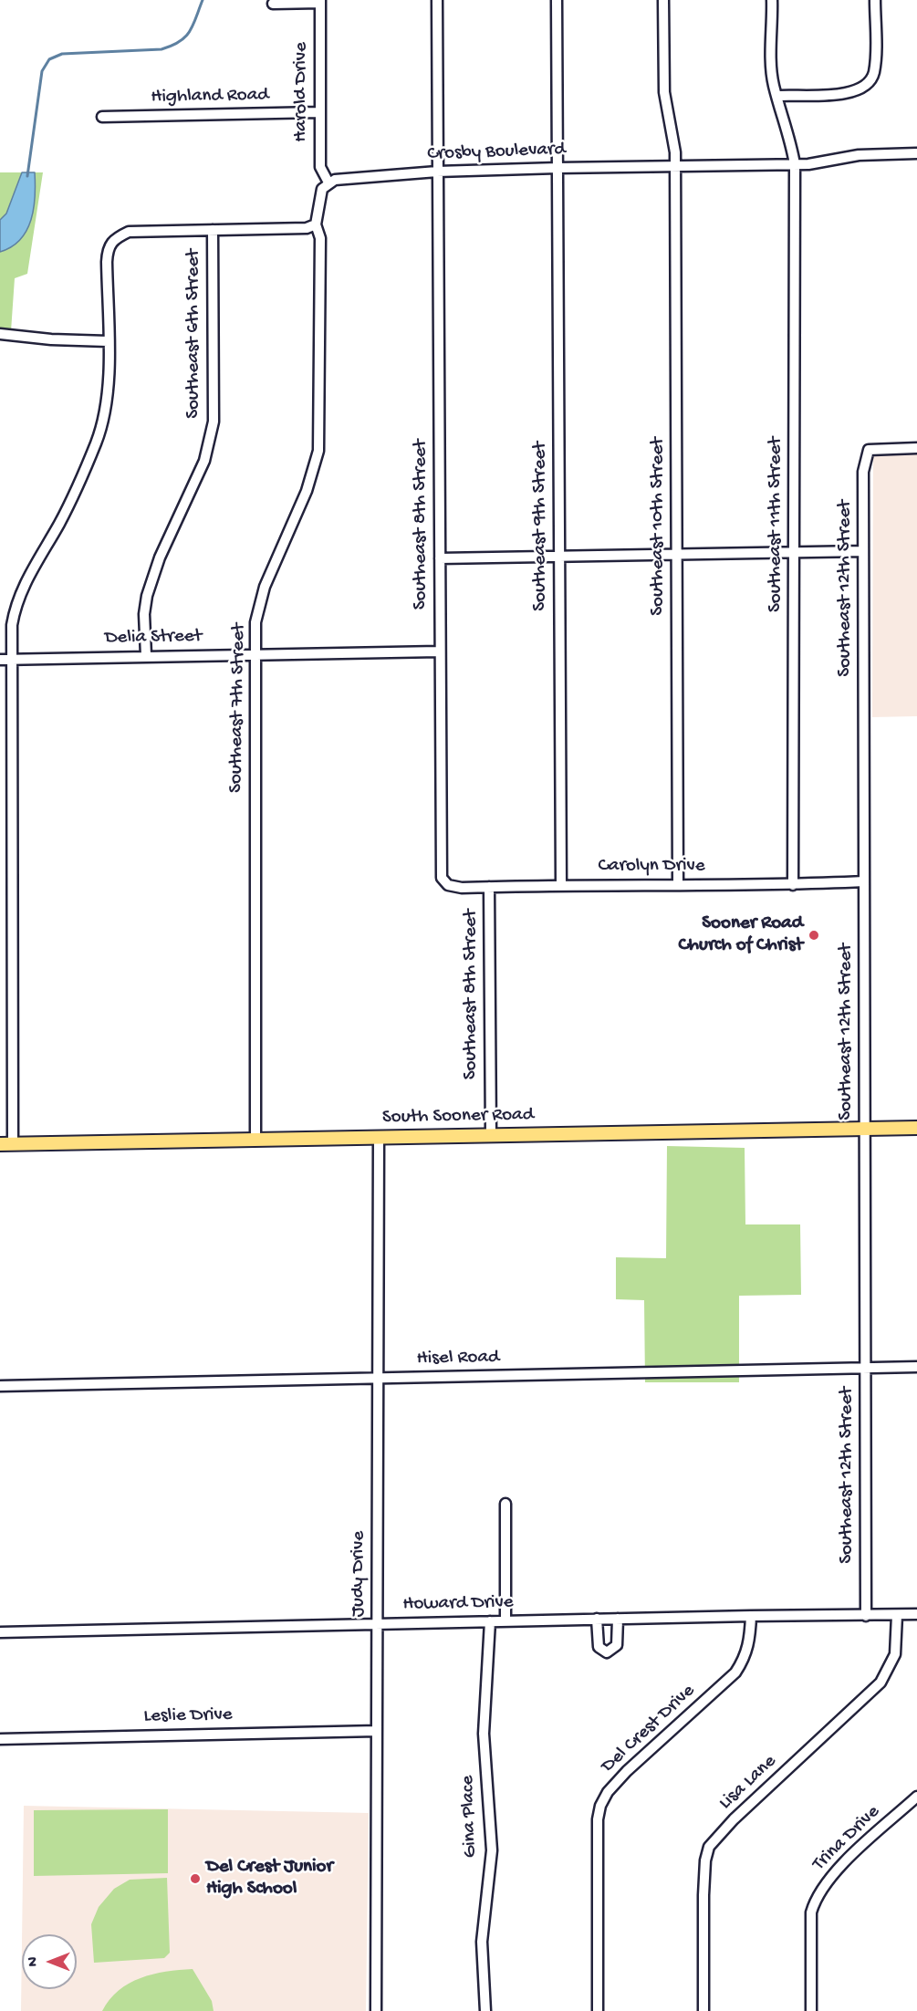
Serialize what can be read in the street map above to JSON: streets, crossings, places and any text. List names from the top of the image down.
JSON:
{
  "streets": {
    "main road": ["South Sooner Road"],
    "street": [
      "Harold Drive",
      "Highland Road",
      "Crosby Boulevard",
      "Southeast 6th Street",
      "Southeast 8th Street",
      "Southeast 11th Street",
      "Southeast 9th Street",
      "Southeast 10th Street",
      "Southeast 12th Street",
      "Delia Street",
      "Southeast 7th Street",
      "Carolyn Drive",
      "Hisel Road",
      "Judy Drive",
      "Howard Drive",
      "Leslie Drive",
      "Del Crest Drive",
      "Lisa Lane",
      "Gina Place",
      "Trina Drive"
    ]
  },
  "crossings": [
    ["Harold Drive", "Highland Road"],
    ["Harold Drive", "Crosby Boulevard"],
    ["Crosby Boulevard", "Southeast 8th Street"],
    ["Crosby Boulevard", "Southeast 11th Street"],
    ["Crosby Boulevard", "Southeast 9th Street"],
    ["Crosby Boulevard", "Southeast 10th Street"],
    ["Southeast 6th Street", "Delia Street"],
    ["Southeast 8th Street", "Delia Street"],
    ["Southeast 8th Street", "Carolyn Drive"],
    ["Southeast 8th Street", "South Sooner Road"],
    ["Southeast 11th Street", "Carolyn Drive"],
    ["Southeast 9th Street", "Carolyn Drive"],
    ["Southeast 10th Street", "Carolyn Drive"],
    ["Southeast 12th Street", "Carolyn Drive"],
    ["Southeast 12th Street", "South Sooner Road"],
    ["Southeast 12th Street", "Hisel Road"],
    ["Southeast 12th Street", "Howard Drive"],
    ["Delia Street", "Southeast 7th Street"],
    ["Southeast 7th Street", "South Sooner Road"],
    ["South Sooner Road", "Judy Drive"],
    ["Hisel Road", "Judy Drive"],
    ["Judy Drive", "Howard Drive"],
    ["Judy Drive", "Leslie Drive"],
    ["Howard Drive", "Del Crest Drive"],
    ["Howard Drive", "Lisa Lane"],
    ["Howard Drive", "Gina Place"]
  ],
  "places": ["Sooner Road Church of Christ", "Del Crest Junior High School"],
  "north": "left"
}
